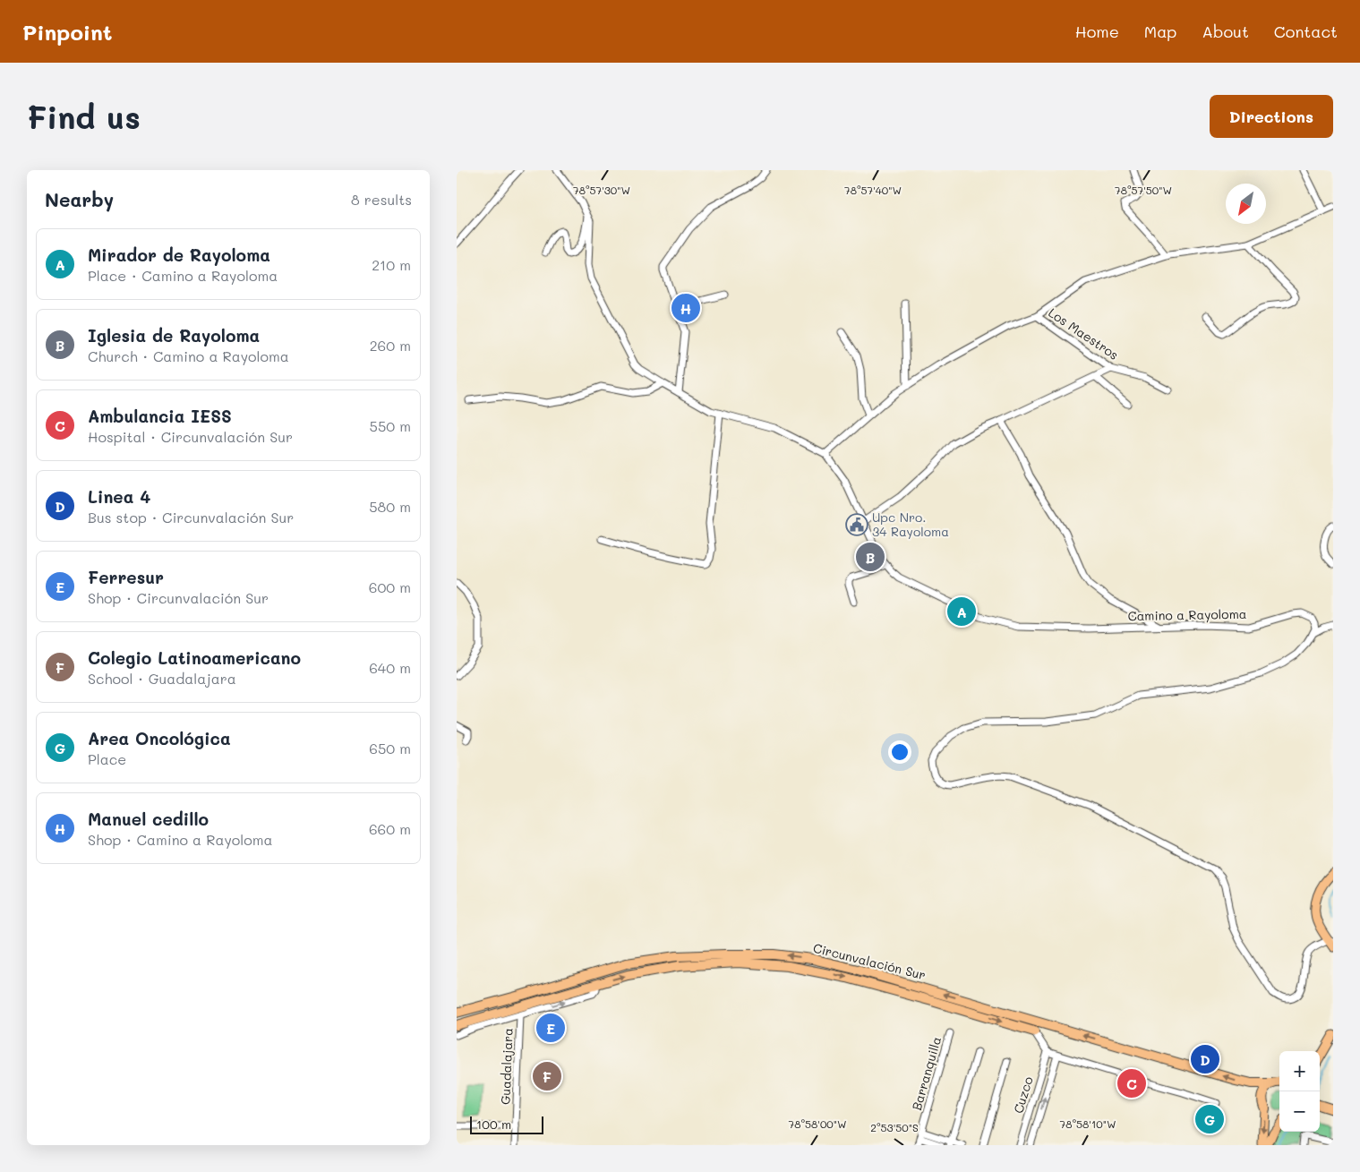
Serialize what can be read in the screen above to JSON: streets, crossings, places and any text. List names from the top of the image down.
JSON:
{
  "streets": {
    "highway": ["Circunvalación Sur"],
    "street": [
      "Los Maestros",
      "Camino a Rayoloma",
      "Guadalajara",
      "Barranquilla",
      "Cuzco"
    ]
  },
  "places": {
    "public building": ["Upc Nro. 34 Rayoloma"]
  },
  "scale_bar": "100 m",
  "north": "bottom left",
  "page": {
    "header": "Pinpoint",
    "nav": [
      "Home",
      "Map",
      "About",
      "Contact"
    ],
    "buttons": "Directions",
    "title": "Find us",
    "heading": ["Nearby", "8 results"],
    "list": [
      {
        "mark": "A",
        "name": "Mirador de Rayoloma",
        "note": "Place · Camino a Rayoloma",
        "value": "210 m"
      },
      {
        "mark": "B",
        "name": "Iglesia de Rayoloma",
        "note": "Church · Camino a Rayoloma",
        "value": "260 m"
      },
      {
        "mark": "C",
        "name": "Ambulancia IESS",
        "note": "Hospital · Circunvalación Sur",
        "value": "550 m"
      },
      {
        "mark": "D",
        "name": "Linea 4",
        "note": "Bus stop · Circunvalación Sur",
        "value": "580 m"
      },
      {
        "mark": "E",
        "name": "Ferresur",
        "note": "Shop · Circunvalación Sur",
        "value": "600 m"
      },
      {
        "mark": "F",
        "name": "Colegio Latinoamericano",
        "note": "School · Guadalajara",
        "value": "640 m"
      },
      {
        "mark": "G",
        "name": "Area Oncológica",
        "note": "Place",
        "value": "650 m"
      },
      {
        "mark": "H",
        "name": "Manuel cedillo",
        "note": "Shop · Camino a Rayoloma",
        "value": "660 m"
      }
    ],
    "pins": [
      "H",
      "B",
      "A",
      "E",
      "D",
      "F",
      "C",
      "G"
    ],
    "map_buttons": ["+", "−"],
    "scale": "100 m"
  },
  "coordinates": [
    "78°57'30\"W",
    "78°57'40\"W",
    "78°57'50\"W",
    "78°58'00\"W",
    "78°58'10\"W",
    "2°53'50\"S"
  ]
}
